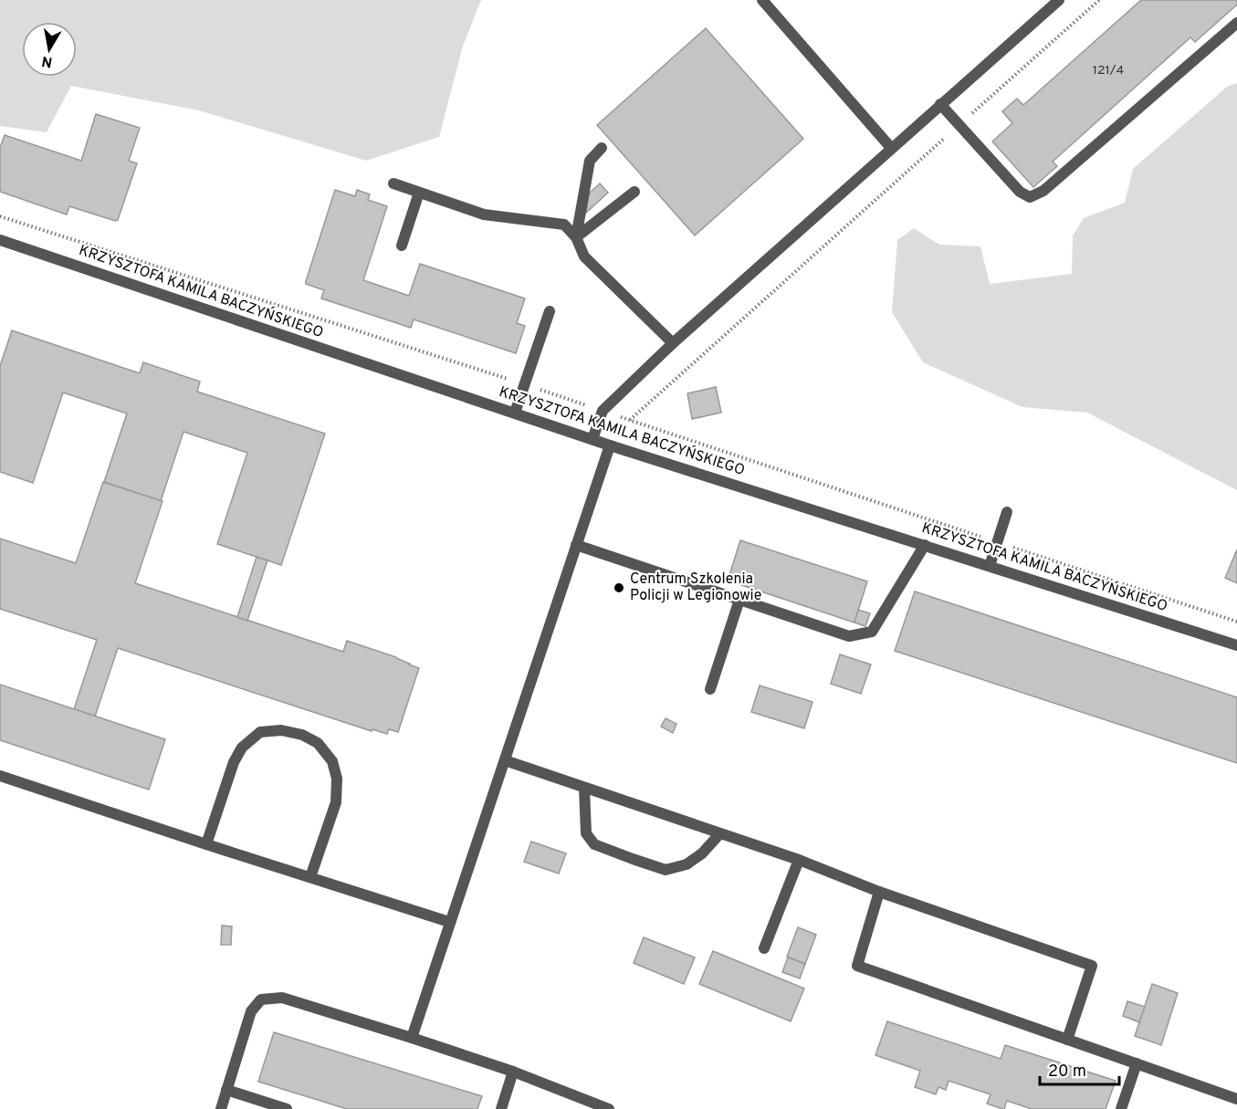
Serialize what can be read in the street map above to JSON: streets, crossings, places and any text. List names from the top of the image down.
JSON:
{
  "streets": {
    "lane": ["KRZYSZTOFA KAMILA BACZYŃSKIEGO"]
  },
  "places": ["Centrum Szkolenia Policji w Legionowie"],
  "house_numbers": ["121/4"],
  "scale_bar": "20 m",
  "north": "bottom"
}
